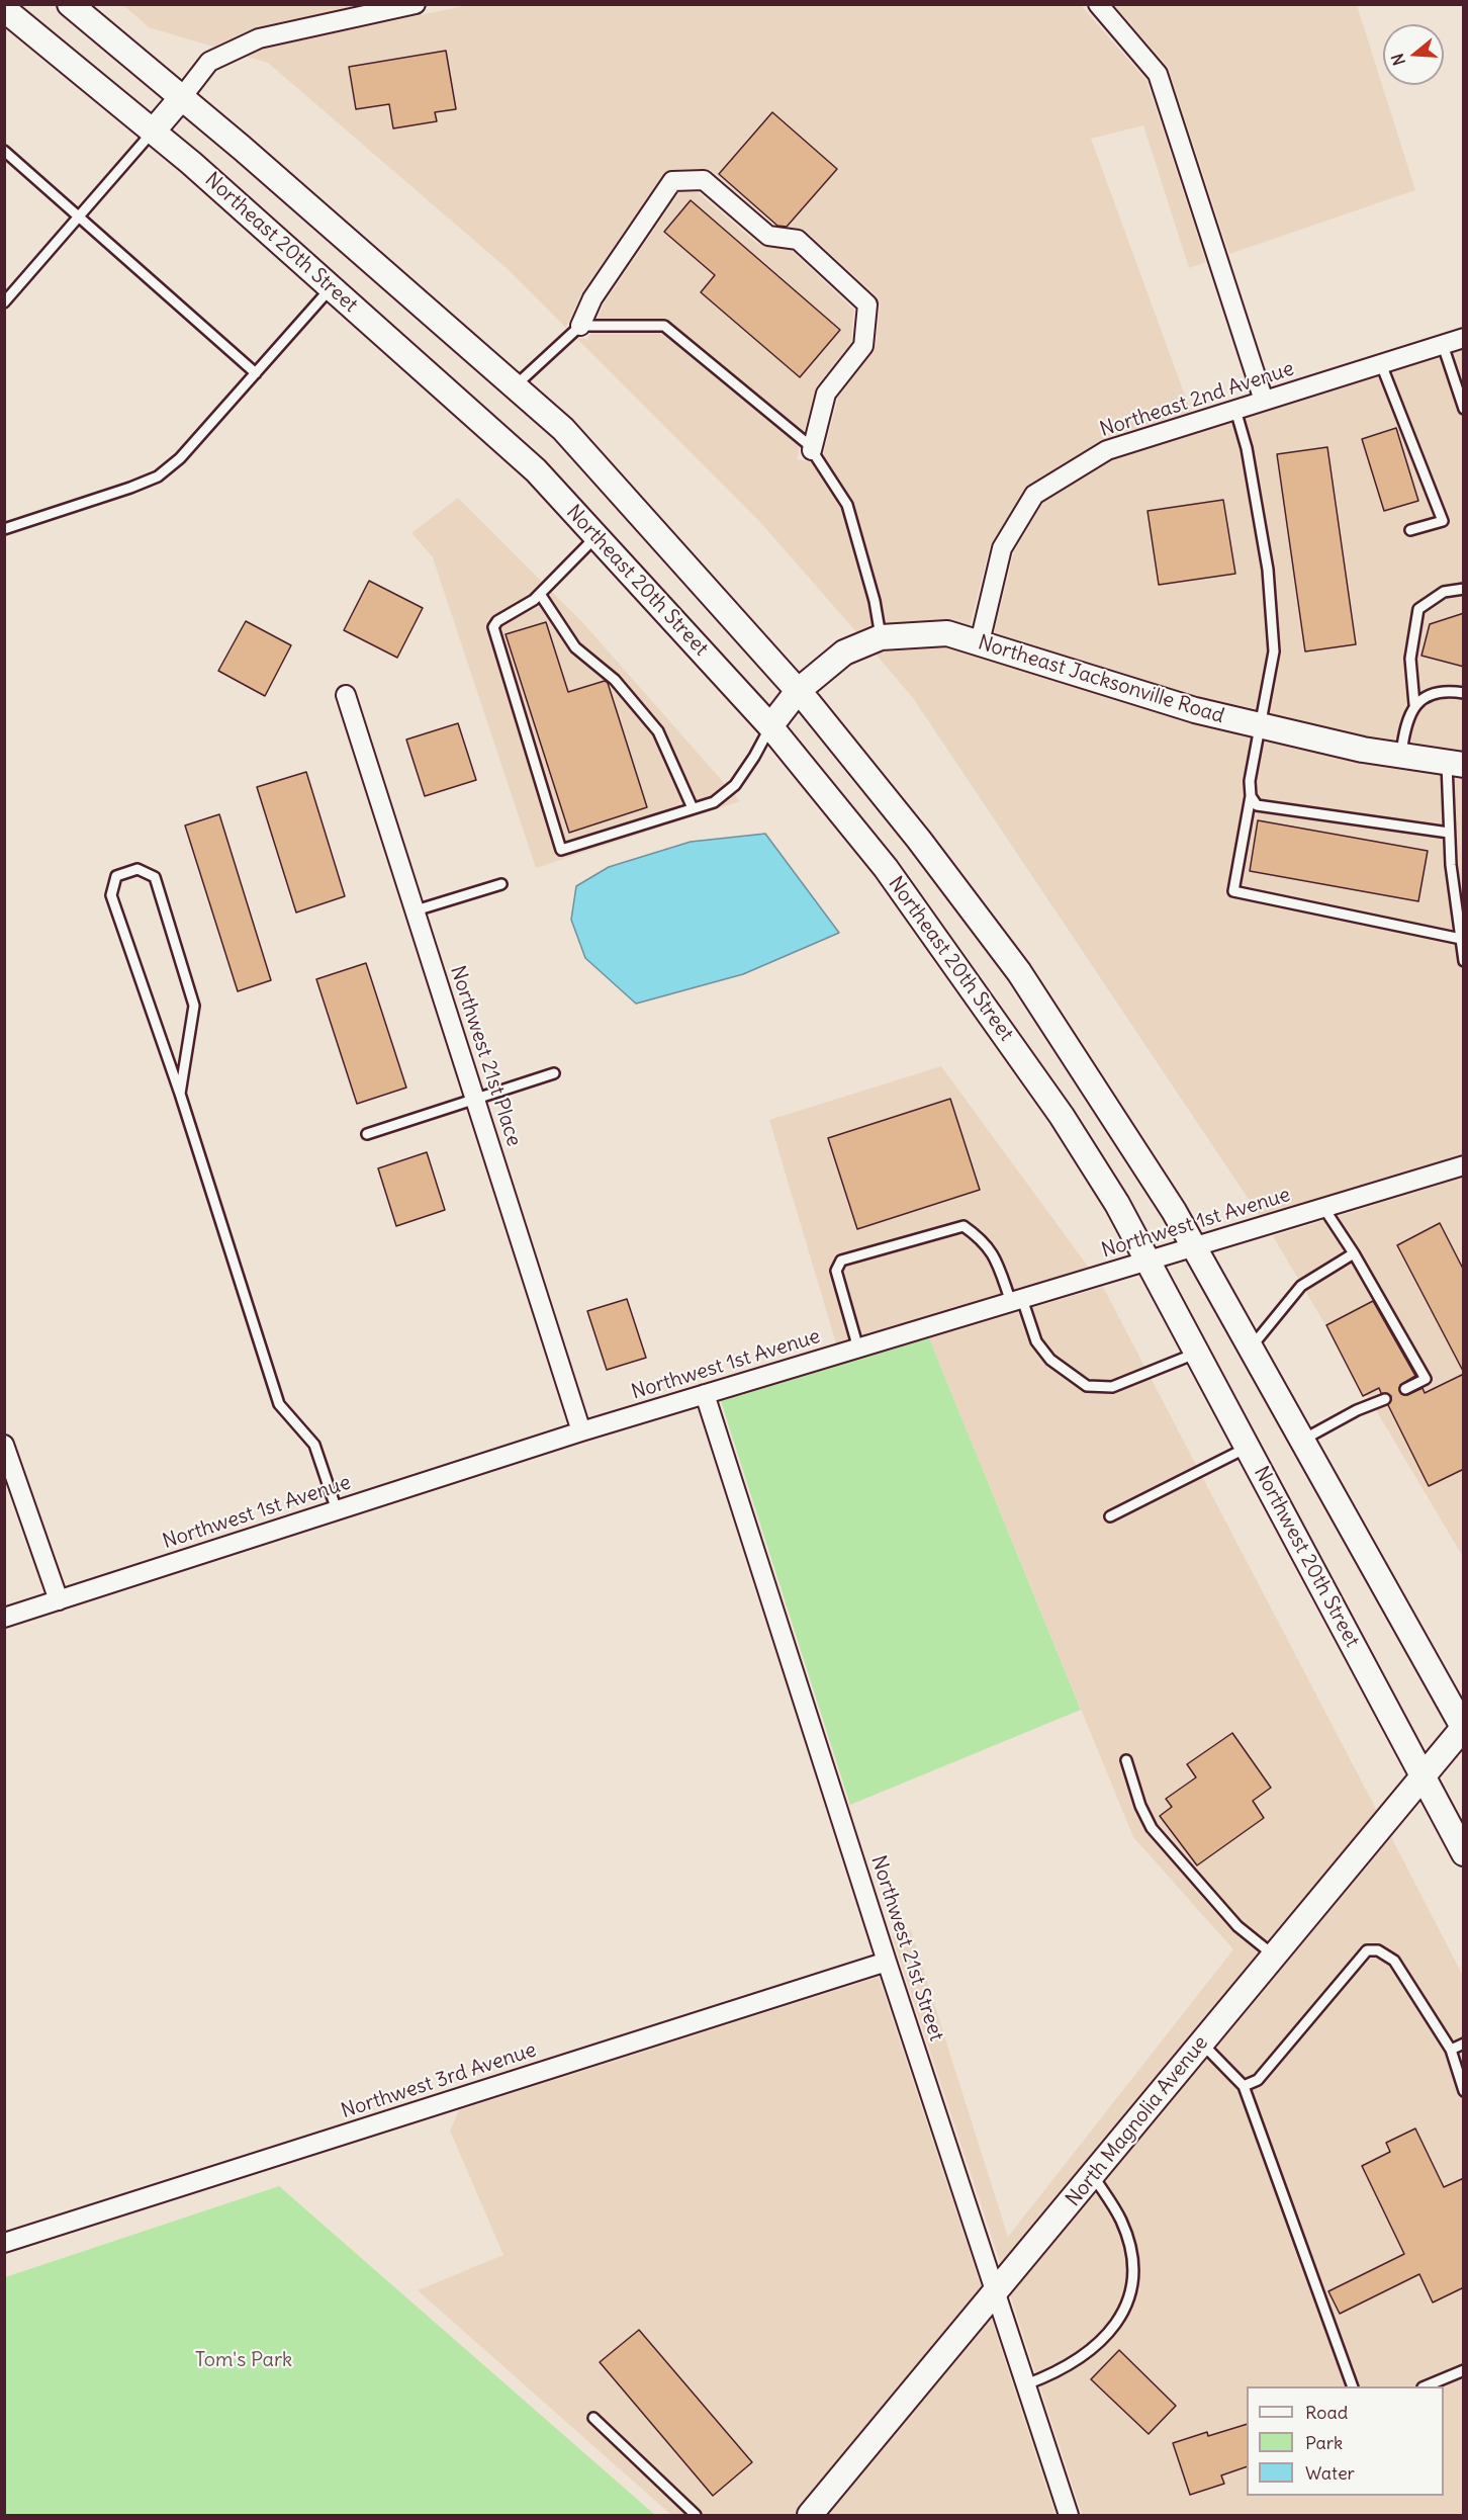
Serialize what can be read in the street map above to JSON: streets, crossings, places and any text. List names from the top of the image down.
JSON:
{
  "streets": {
    "main road": [
      "Northeast 20th Street",
      "Northeast Jacksonville Road",
      "Northwest 20th Street",
      "North Magnolia Avenue"
    ],
    "street": [
      "Northeast 2nd Avenue",
      "Northwest 21st Place",
      "Northwest 1st Avenue",
      "Northwest 21st Street",
      "Northwest 3rd Avenue"
    ]
  },
  "crossings": [
    ["Northeast 20th Street", "Northeast Jacksonville Road"],
    ["Northeast 20th Street", "Northwest 1st Avenue"],
    ["Northeast 20th Street", "Northwest 20th Street"],
    ["Northeast 2nd Avenue", "Northeast Jacksonville Road"],
    ["Northwest 21st Place", "Northwest 1st Avenue"],
    ["Northwest 1st Avenue", "Northwest 20th Street"],
    ["Northwest 1st Avenue", "Northwest 21st Street"],
    ["Northwest 20th Street", "North Magnolia Avenue"],
    ["Northwest 21st Street", "Northwest 3rd Avenue"],
    ["Northwest 21st Street", "North Magnolia Avenue"]
  ],
  "parks": ["Tom's Park"],
  "legend": ["Road", "Park", "Water"],
  "north": "left"
}
